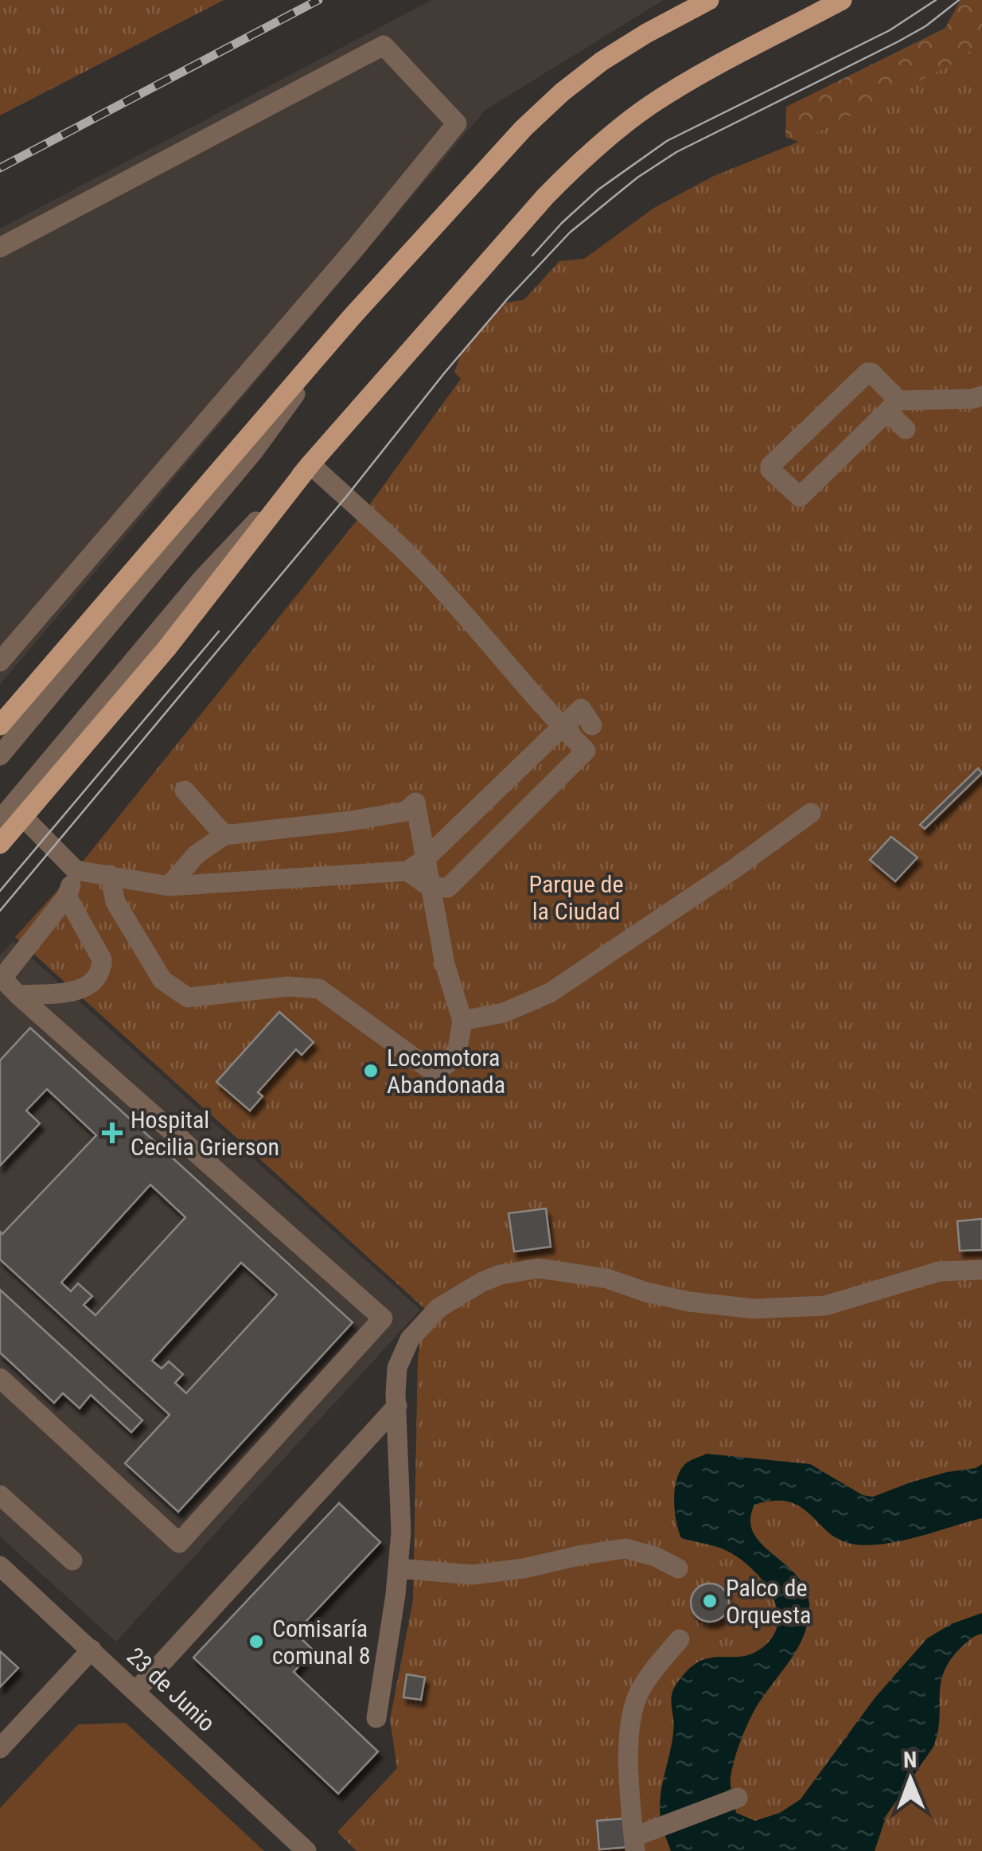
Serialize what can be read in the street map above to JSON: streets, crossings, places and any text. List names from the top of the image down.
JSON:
{
  "streets": {
    "street": ["23 de Junio"]
  },
  "parks": ["Parque de la Ciudad"],
  "places": {
    "other": ["Locomotora Abandonada", "Palco de Orquesta", "Comisaría comunal 8"],
    "health": ["Hospital Cecilia Grierson"]
  },
  "north": "top"
}
